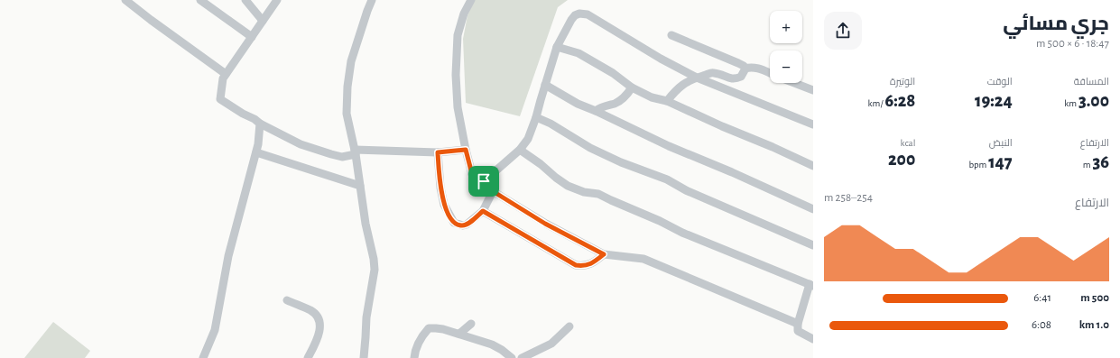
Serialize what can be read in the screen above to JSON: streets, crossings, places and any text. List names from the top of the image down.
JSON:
{
  "page": {
    "heading": ["جري مسائي", "18:47 · 6 × 500 m"],
    "map_buttons": ["+", "−"],
    "stats": [
      ["المسافة", "3.00 km"],
      ["الوقت", "19:24"],
      ["الوتيرة", "6:28 /km"],
      ["الارتفاع", "36 m"],
      ["النبض", "147 bpm"],
      ["kcal", "200"]
    ],
    "chart": ["الارتفاع", "254–258 m"],
    "list": [
      {
        "name": "500 m",
        "note": "6:41"
      },
      {
        "name": "1.0 km",
        "note": "6:08"
      }
    ]
  }
}
